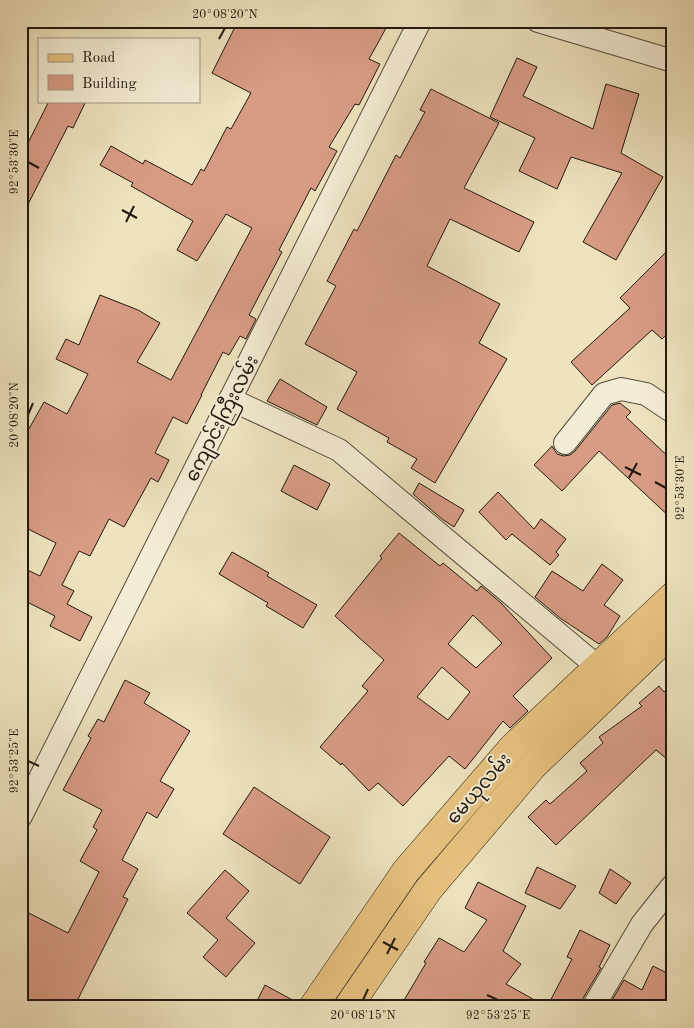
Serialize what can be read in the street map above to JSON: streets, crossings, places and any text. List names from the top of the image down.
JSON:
{
  "streets": {
    "main road": ["မေယုလမ်း"],
    "street": ["ကျောင်းကြီးလမ်း"]
  },
  "legend": ["Road", "Building"],
  "coordinates": [
    "20°08'20\"N",
    "92°53'30\"E",
    "92°53'25\"E",
    "20°08'15\"N"
  ]
}
